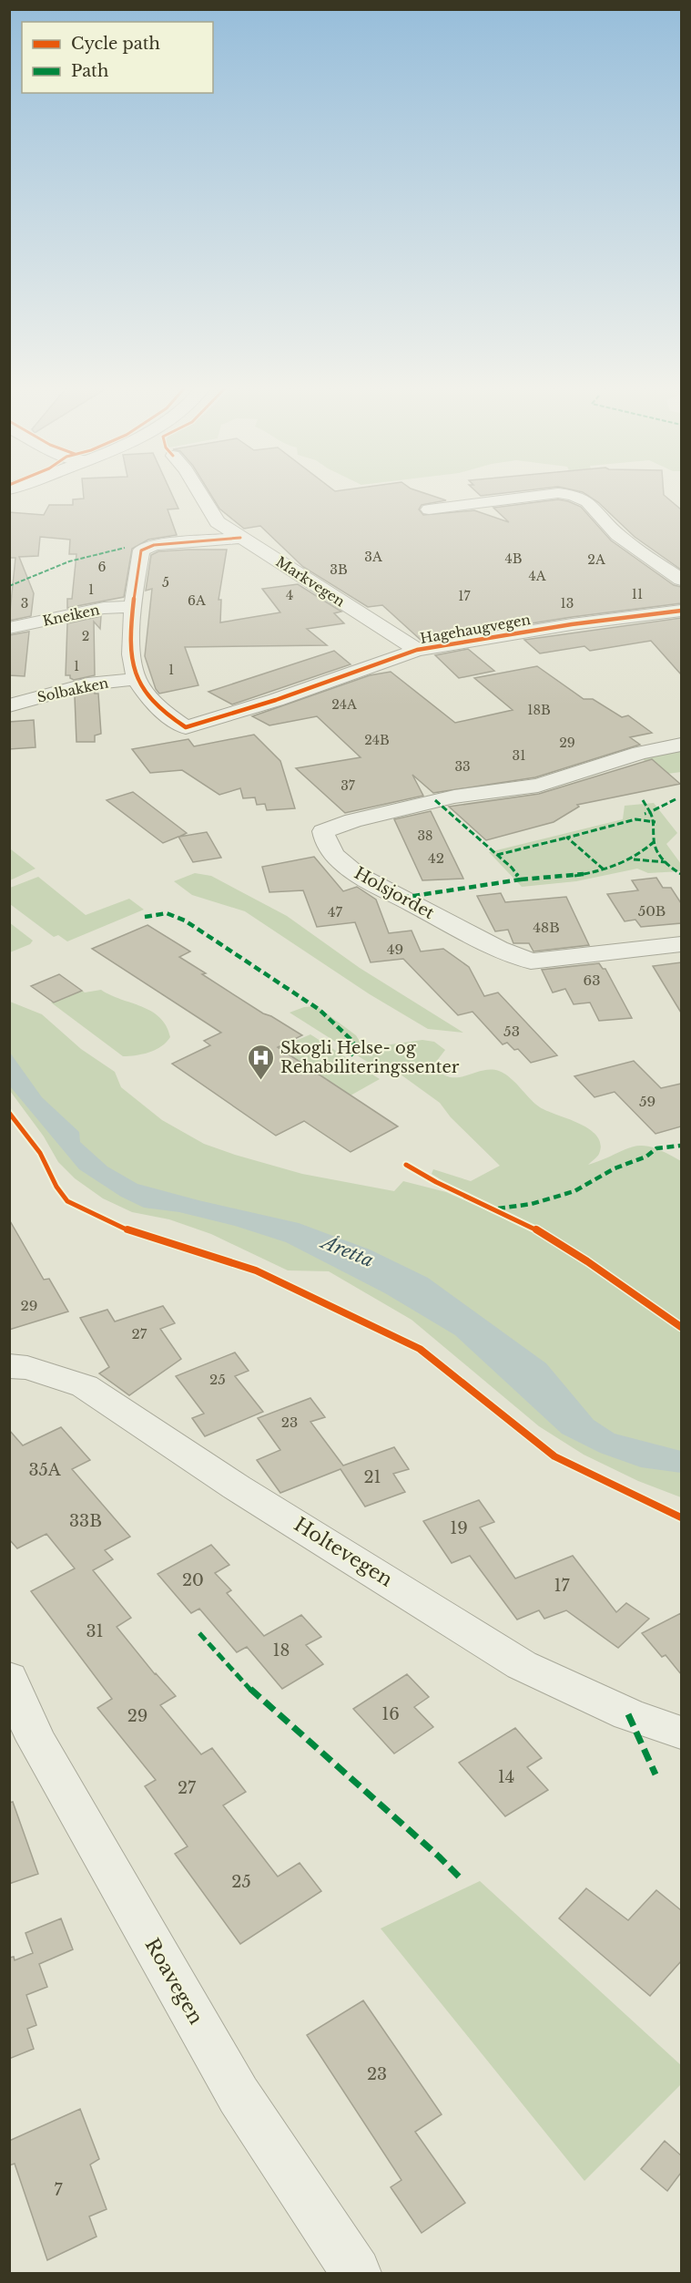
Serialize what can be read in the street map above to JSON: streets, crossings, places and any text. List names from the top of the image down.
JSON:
{
  "streets": {
    "street": [
      "Markvegen",
      "Kneiken",
      "Hagehaugvegen",
      "Solbakken",
      "Holsjordet",
      "Holtevegen",
      "Roavegen"
    ]
  },
  "crossings": [
    ["Markvegen", "Hagehaugvegen"],
    ["Hagehaugvegen", "Solbakken"]
  ],
  "water": ["Åretta"],
  "places": {
    "hospital": ["Skogli Helse- og Rehabiliteringssenter"]
  },
  "house_numbers": [
    "3A",
    "4B",
    "2A",
    "6",
    "3B",
    "4A",
    "5",
    "1",
    "11",
    "4",
    "17",
    "6A",
    "3",
    "13",
    "2",
    "1",
    "1",
    "24A",
    "18B",
    "24B",
    "29",
    "31",
    "33",
    "37",
    "38",
    "42",
    "50B",
    "47",
    "48B",
    "49",
    "63",
    "53",
    "59",
    "29",
    "27",
    "25",
    "23",
    "35A",
    "21",
    "33B",
    "19",
    "20",
    "17",
    "31",
    "18",
    "16",
    "29",
    "14",
    "27",
    "25",
    "23",
    "7"
  ],
  "legend": ["Cycle path", "Path"]
}
